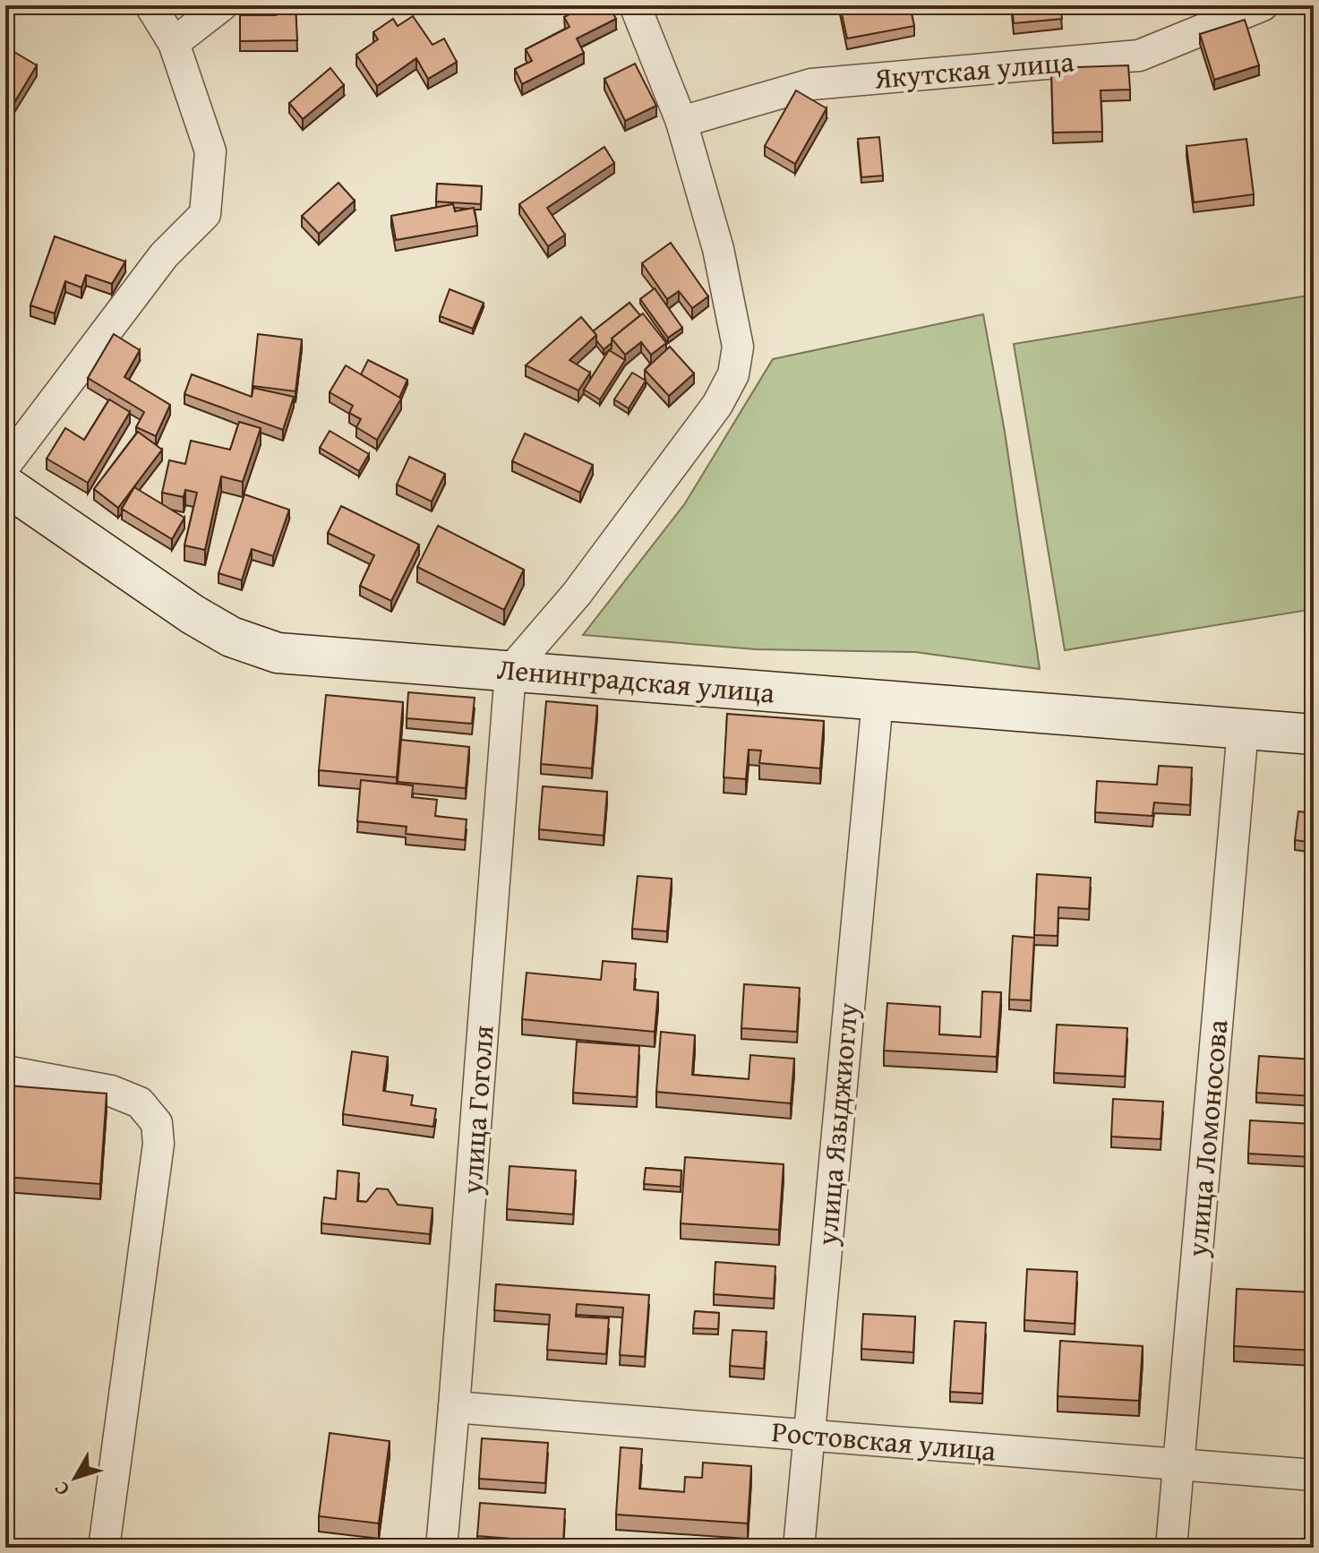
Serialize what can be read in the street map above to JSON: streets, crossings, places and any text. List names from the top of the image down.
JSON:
{
  "streets": {
    "main road": ["Ленинградская улица"],
    "street": [
      "Якутская улица",
      "улица Гоголя",
      "улица Языджиоглу",
      "улица Ломоносова",
      "Ростовская улица"
    ]
  },
  "crossings": [
    ["Ленинградская улица", "улица Гоголя"],
    ["Ленинградская улица", "улица Языджиоглу"],
    ["Ленинградская улица", "улица Ломоносова"],
    ["улица Гоголя", "Ростовская улица"],
    ["улица Языджиоглу", "Ростовская улица"],
    ["улица Ломоносова", "Ростовская улица"]
  ],
  "north": "bottom left"
}
